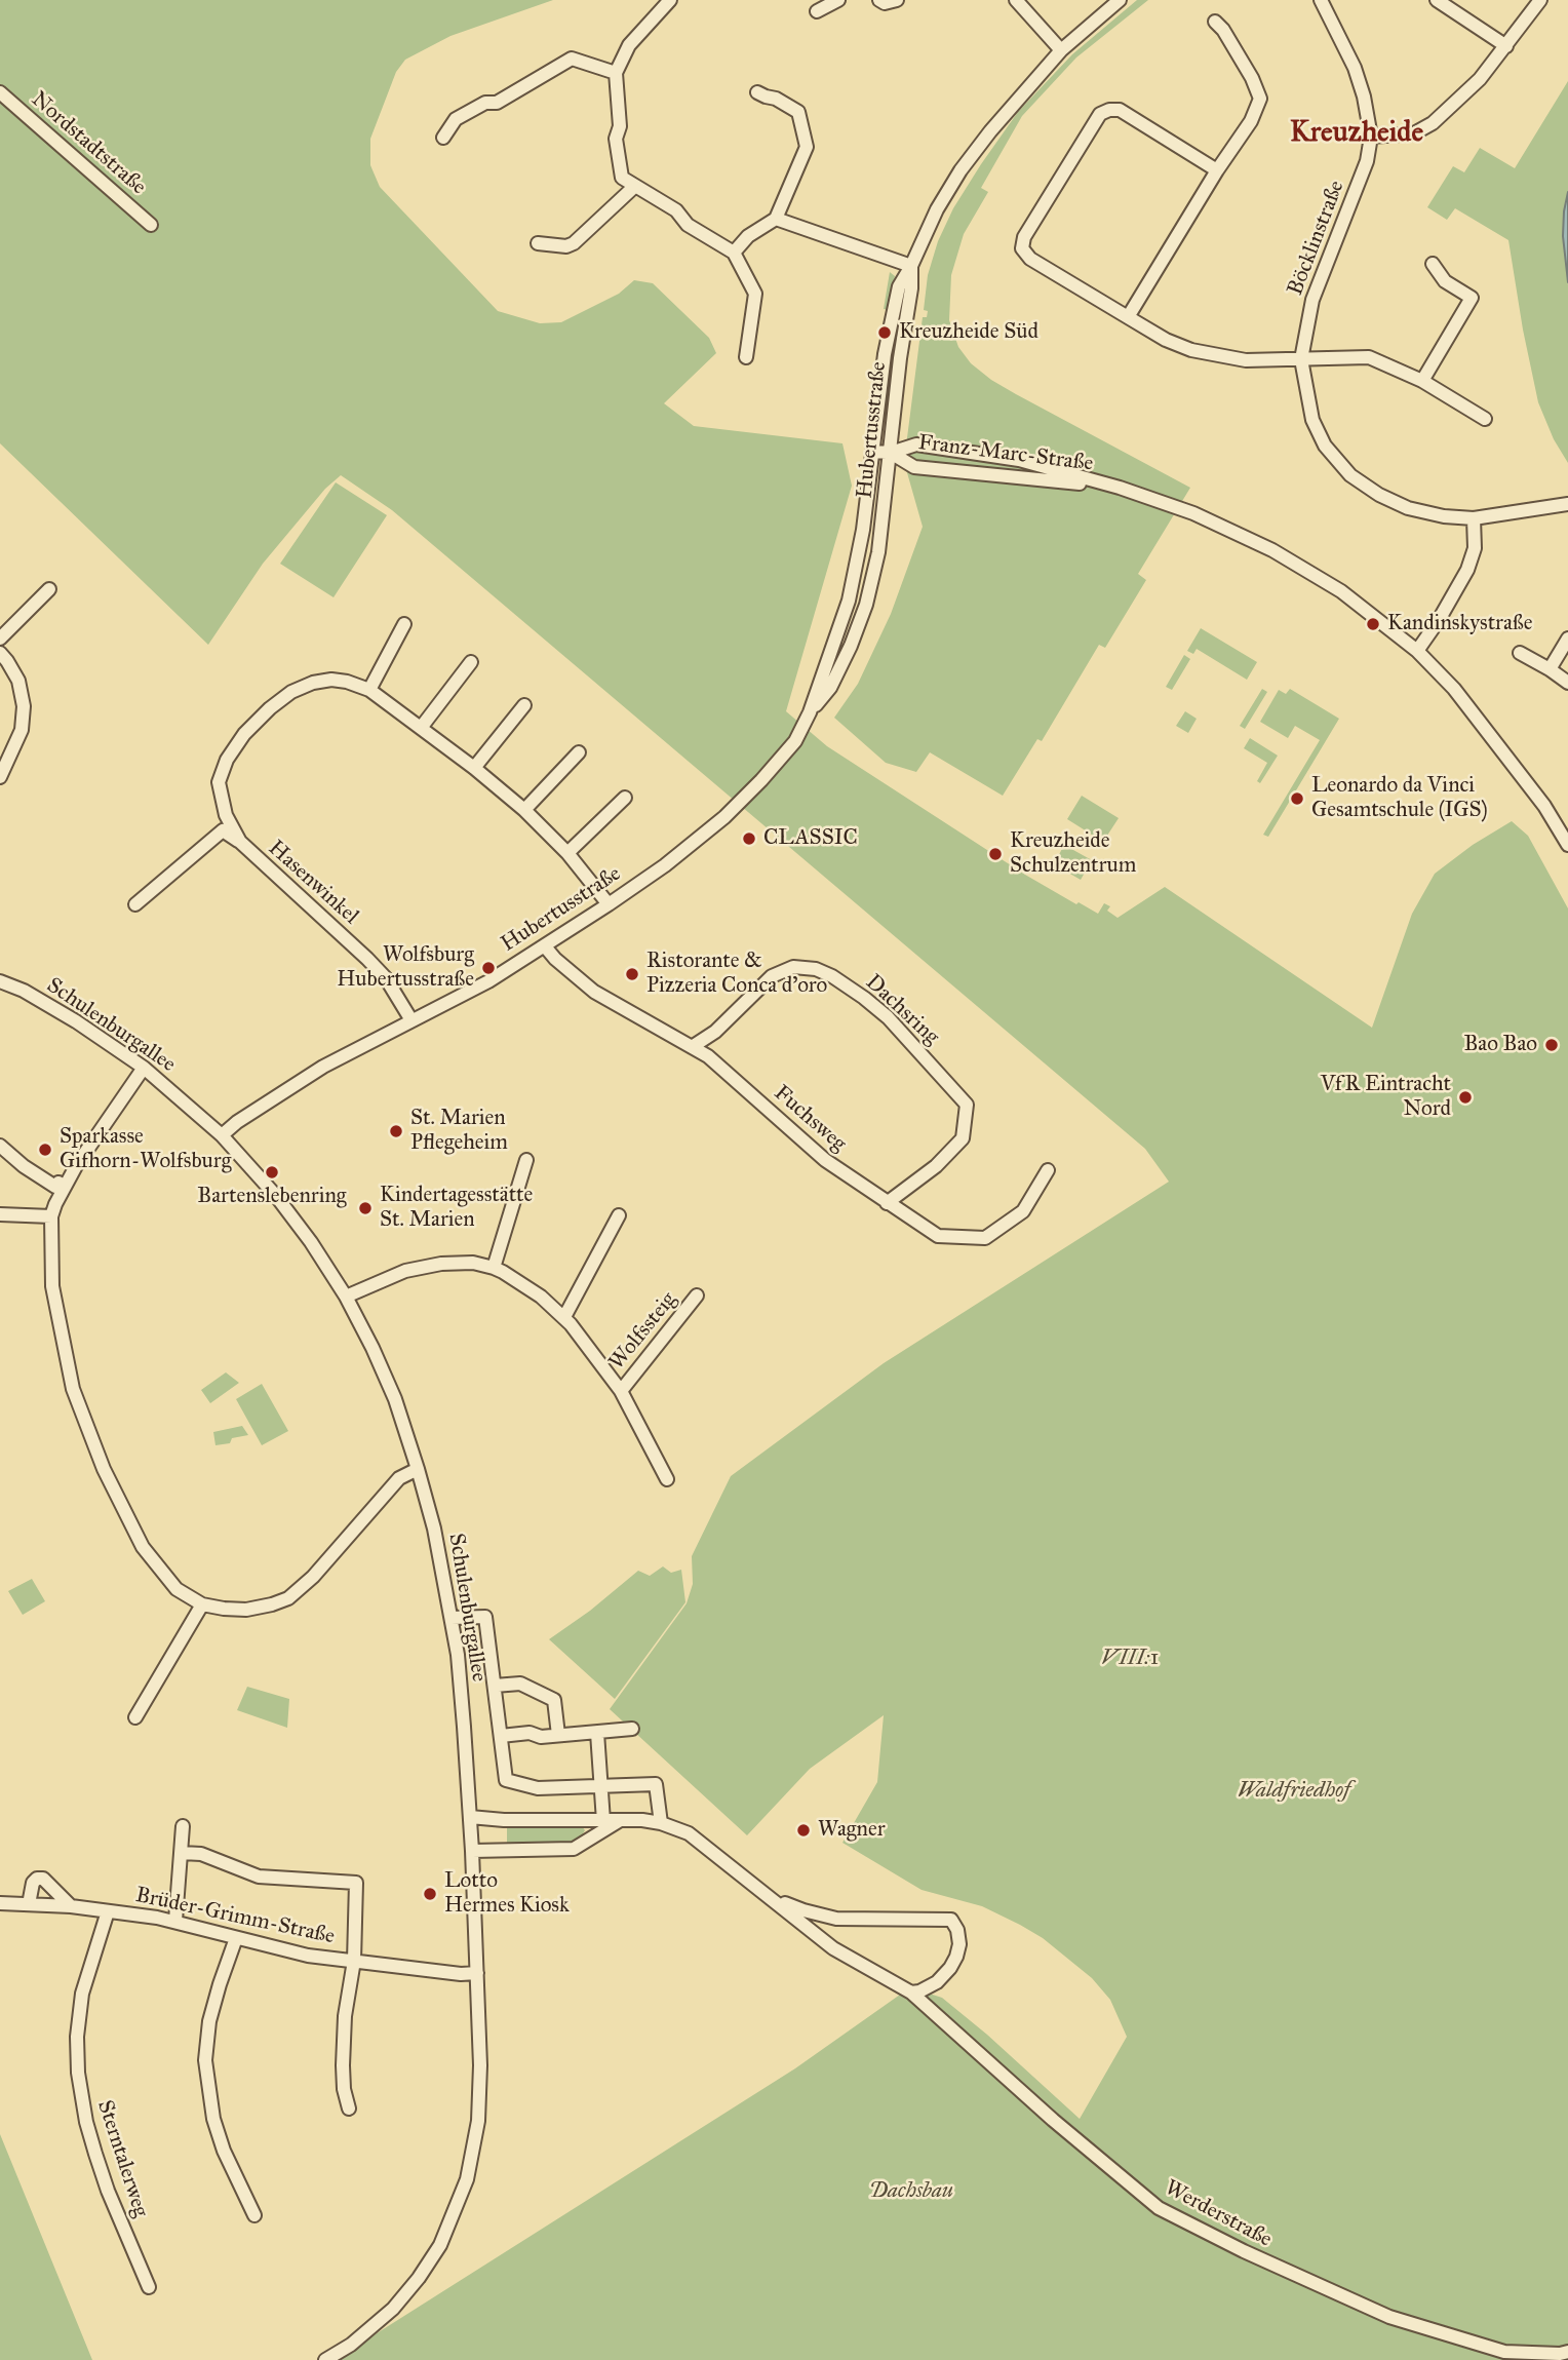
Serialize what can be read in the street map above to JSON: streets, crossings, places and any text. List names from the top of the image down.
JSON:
{
  "streets": {
    "street": [
      "Nordstadtstraße",
      "Böcklinstraße",
      "Hubertusstraße",
      "Franz-Marc-Straße",
      "Hasenwinkel",
      "Dachsring",
      "Schulenburgallee",
      "Fuchsweg",
      "Wolfssteig",
      "Brüder-Grimm-Straße",
      "Sterntalerweg",
      "Werderstraße"
    ]
  },
  "crossings": [
    ["Hubertusstraße", "Franz-Marc-Straße"],
    ["Hubertusstraße", "Hasenwinkel"],
    ["Hubertusstraße", "Schulenburgallee"],
    ["Hubertusstraße", "Fuchsweg"],
    ["Dachsring", "Fuchsweg"],
    ["Schulenburgallee", "Wolfssteig"],
    ["Schulenburgallee", "Brüder-Grimm-Straße"],
    ["Schulenburgallee", "Werderstraße"],
    ["Brüder-Grimm-Straße", "Sterntalerweg"]
  ],
  "districts": ["Kreuzheide"],
  "parks": ["VIII:1", "Waldfriedhof", "Dachsbau"],
  "places": [
    "Kreuzheide Süd",
    "Kandinskystraße",
    "Leonardo da Vinci Gesamtschule (IGS)",
    "CLASSIC",
    "Kreuzheide Schulzentrum",
    "Wolfsburg Hubertusstraße",
    "Ristorante & Pizzeria Conca d'oro",
    "Bao Bao",
    "VfR Eintracht Nord",
    "St. Marien Pflegeheim",
    "Sparkasse Gifhorn-Wolfsburg",
    "Bartenslebenring",
    "Kindertagesstätte St. Marien",
    "Wagner",
    "Lotto Hermes Kiosk"
  ]
}
